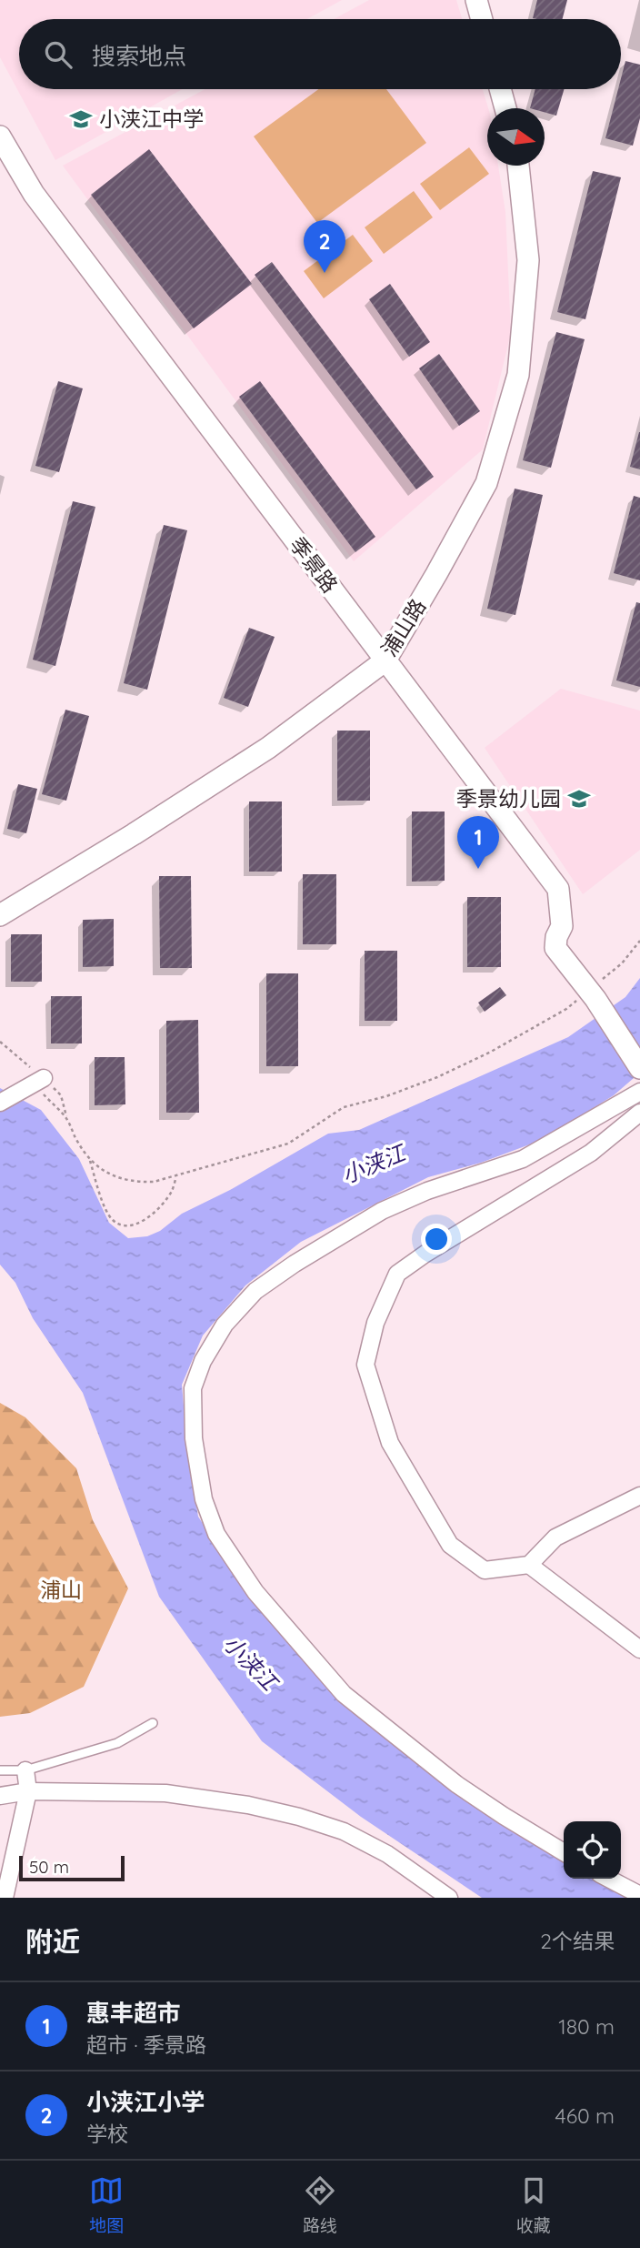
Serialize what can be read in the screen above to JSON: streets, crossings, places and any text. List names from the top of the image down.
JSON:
{
  "streets": {
    "street": ["季景路", "浦山路"]
  },
  "crossings": [
    ["季景路", "浦山路"]
  ],
  "water": ["小浃江"],
  "parks": ["浦山"],
  "places": {
    "school or university": ["小浃江中学", "季景幼儿园"]
  },
  "scale_bar": "50 m",
  "north": "right",
  "page": {
    "search": "搜索地点",
    "pins": ["2", "1"],
    "scale": "50 m",
    "heading": ["附近", "2个结果"],
    "list": [
      {
        "mark": "1",
        "name": "惠丰超市",
        "note": "超市 · 季景路",
        "value": "180 m"
      },
      {
        "mark": "2",
        "name": "小浃江小学",
        "note": "学校",
        "value": "460 m"
      }
    ],
    "nav": ["地图", "路线", "收藏"]
  }
}
